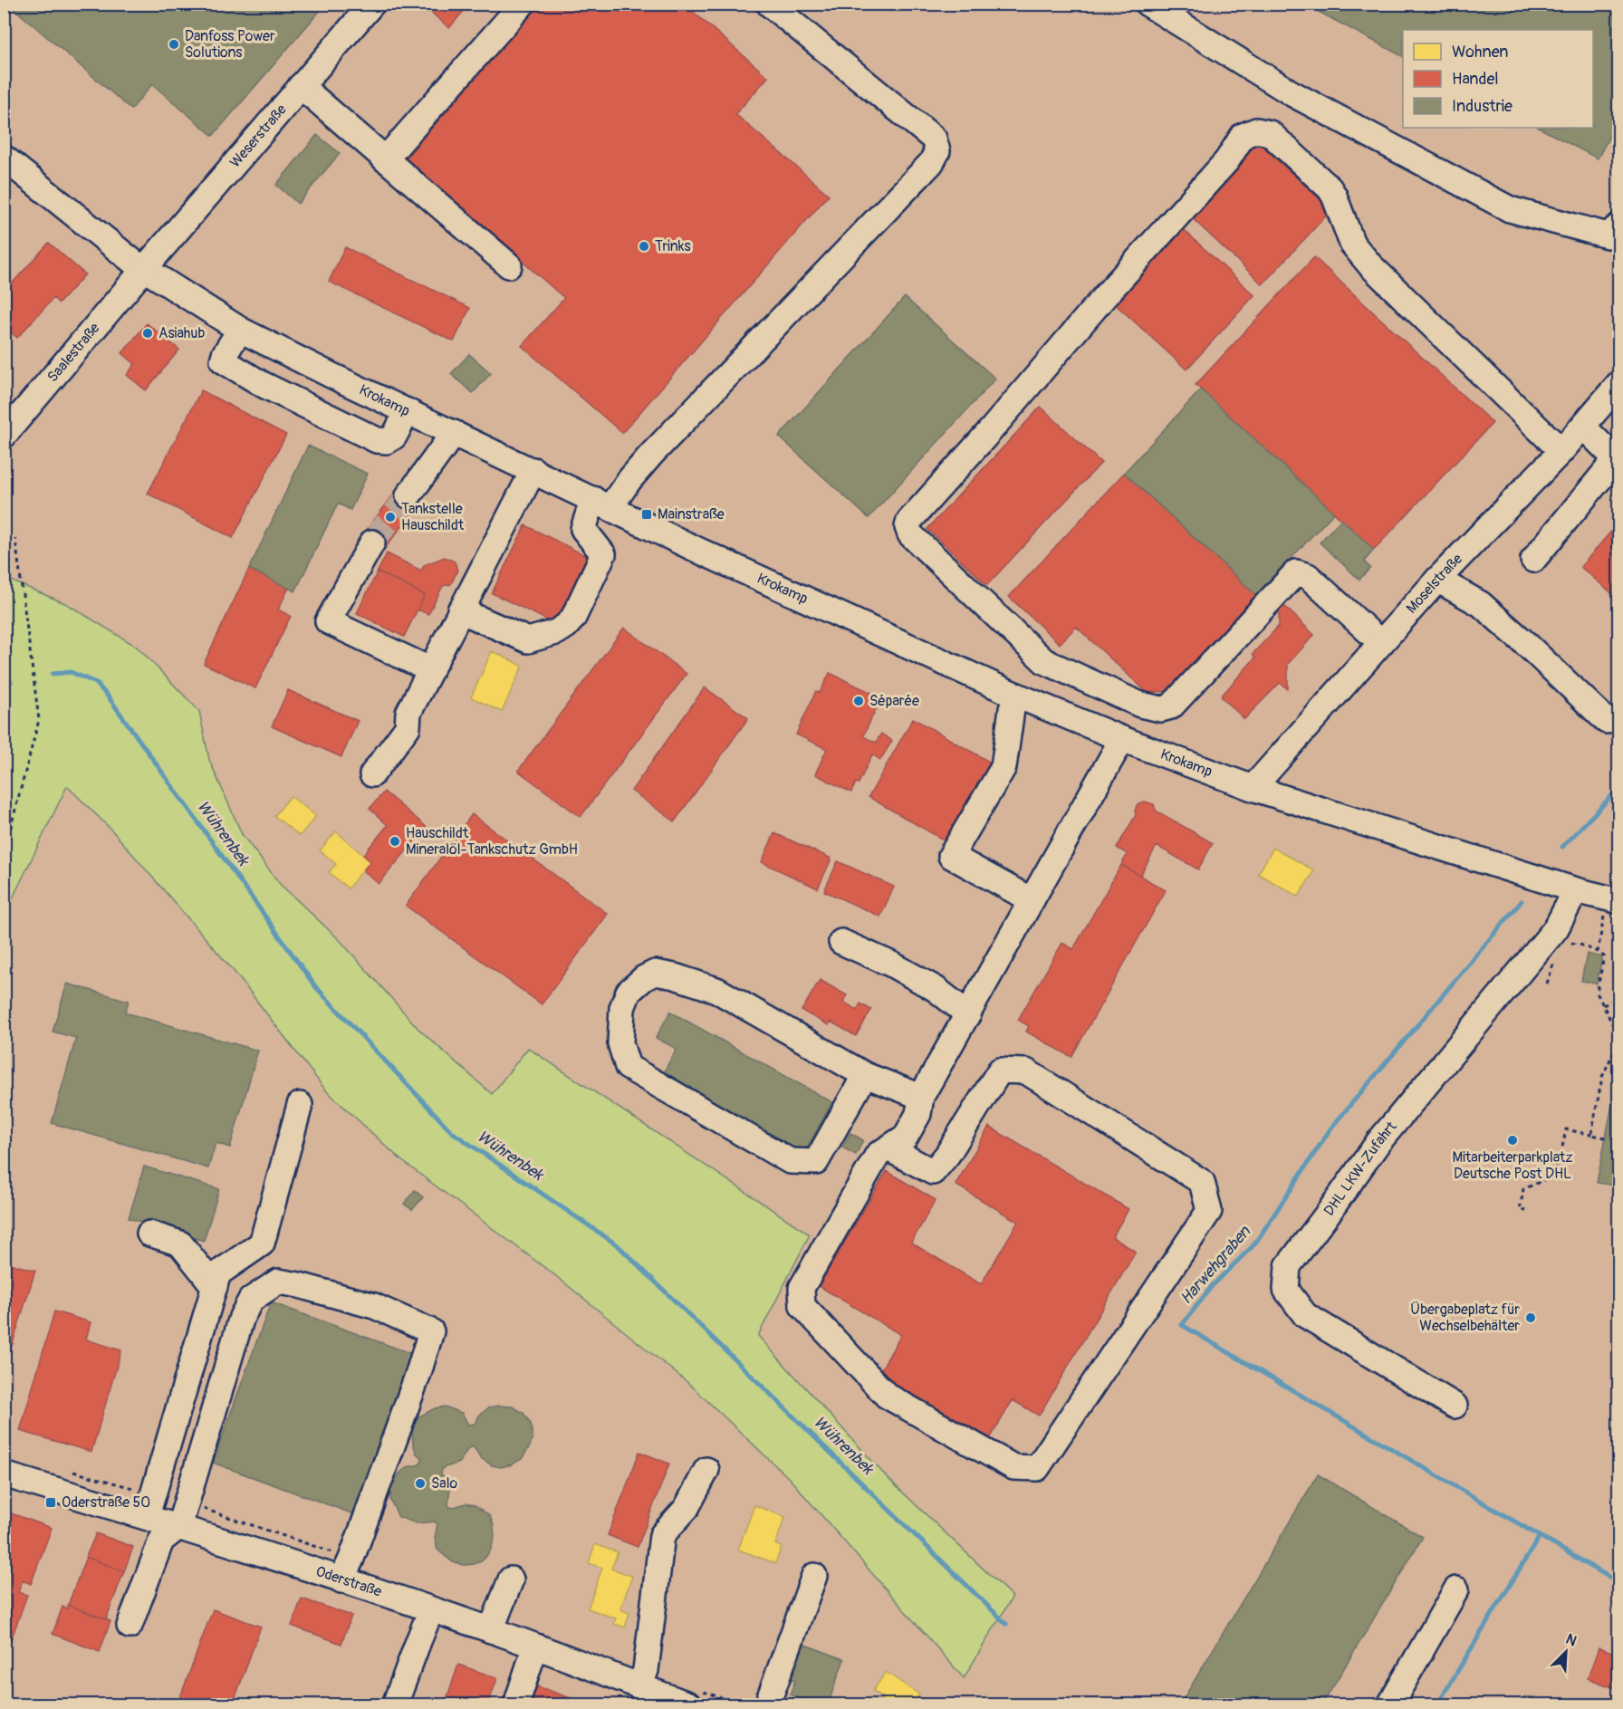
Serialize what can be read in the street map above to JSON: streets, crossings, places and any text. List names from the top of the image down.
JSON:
{
  "streets": {
    "street": [
      "Weserstraße",
      "Saalestraße",
      "Krokamp",
      "Moselstraße",
      "DHL LKW-Zufahrt",
      "Oderstraße"
    ]
  },
  "crossings": [
    ["Weserstraße", "Saalestraße"],
    ["Weserstraße", "Krokamp"],
    ["Saalestraße", "Krokamp"],
    ["Krokamp", "Moselstraße"],
    ["Krokamp", "DHL LKW-Zufahrt"]
  ],
  "water": ["Wührenbek", "Harwehgraben"],
  "places": {
    "other": [
      "Danfoss Power Solutions",
      "Trinks",
      "Asiahub",
      "Tankstelle Hauschildt",
      "Séparée",
      "Hauschildt Mineralöl-Tankschutz GmbH",
      "Mitarbeiterparkplatz Deutsche Post DHL",
      "Übergabeplatz für Wechselbehälter",
      "Salo"
    ],
    "transit": ["Mainstraße", "Oderstraße 50"]
  },
  "legend": ["Wohnen", "Handel", "Industrie"],
  "north": "top right"
}
